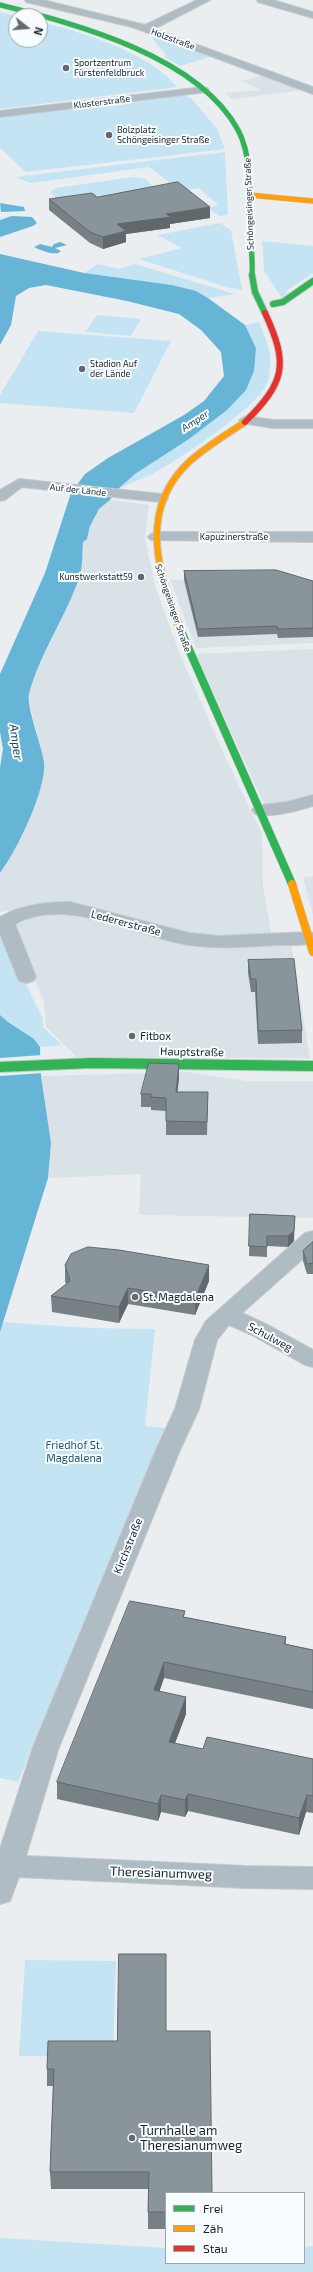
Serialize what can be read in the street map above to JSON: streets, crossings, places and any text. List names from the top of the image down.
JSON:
{
  "streets": {
    "street": [
      "Holzstraße",
      "Klosterstraße",
      "Schöngeisinger Straße",
      "Auf der Lände",
      "Kapuzinerstraße",
      "Ledererstraße",
      "Hauptstraße",
      "Schulweg",
      "Kirchstraße",
      "Theresianumweg"
    ]
  },
  "crossings": [
    ["Klosterstraße", "Schöngeisinger Straße"],
    ["Schöngeisinger Straße", "Auf der Lände"],
    ["Schöngeisinger Straße", "Kapuzinerstraße"],
    ["Schöngeisinger Straße", "Ledererstraße"],
    ["Schulweg", "Kirchstraße"],
    ["Kirchstraße", "Theresianumweg"]
  ],
  "water": ["Amper"],
  "parks": ["Friedhof St. Magdalena"],
  "places": [
    "Sportzentrum Fürstenfeldbruck",
    "Bolzplatz Schöngeisinger Straße",
    "Stadion Auf der Lände",
    "Kunstwerkstatt59",
    "Fitbox",
    "St. Magdalena",
    "Turnhalle am Theresianumweg"
  ],
  "legend": ["Frei", "Zäh", "Stau"],
  "north": "right"
}
